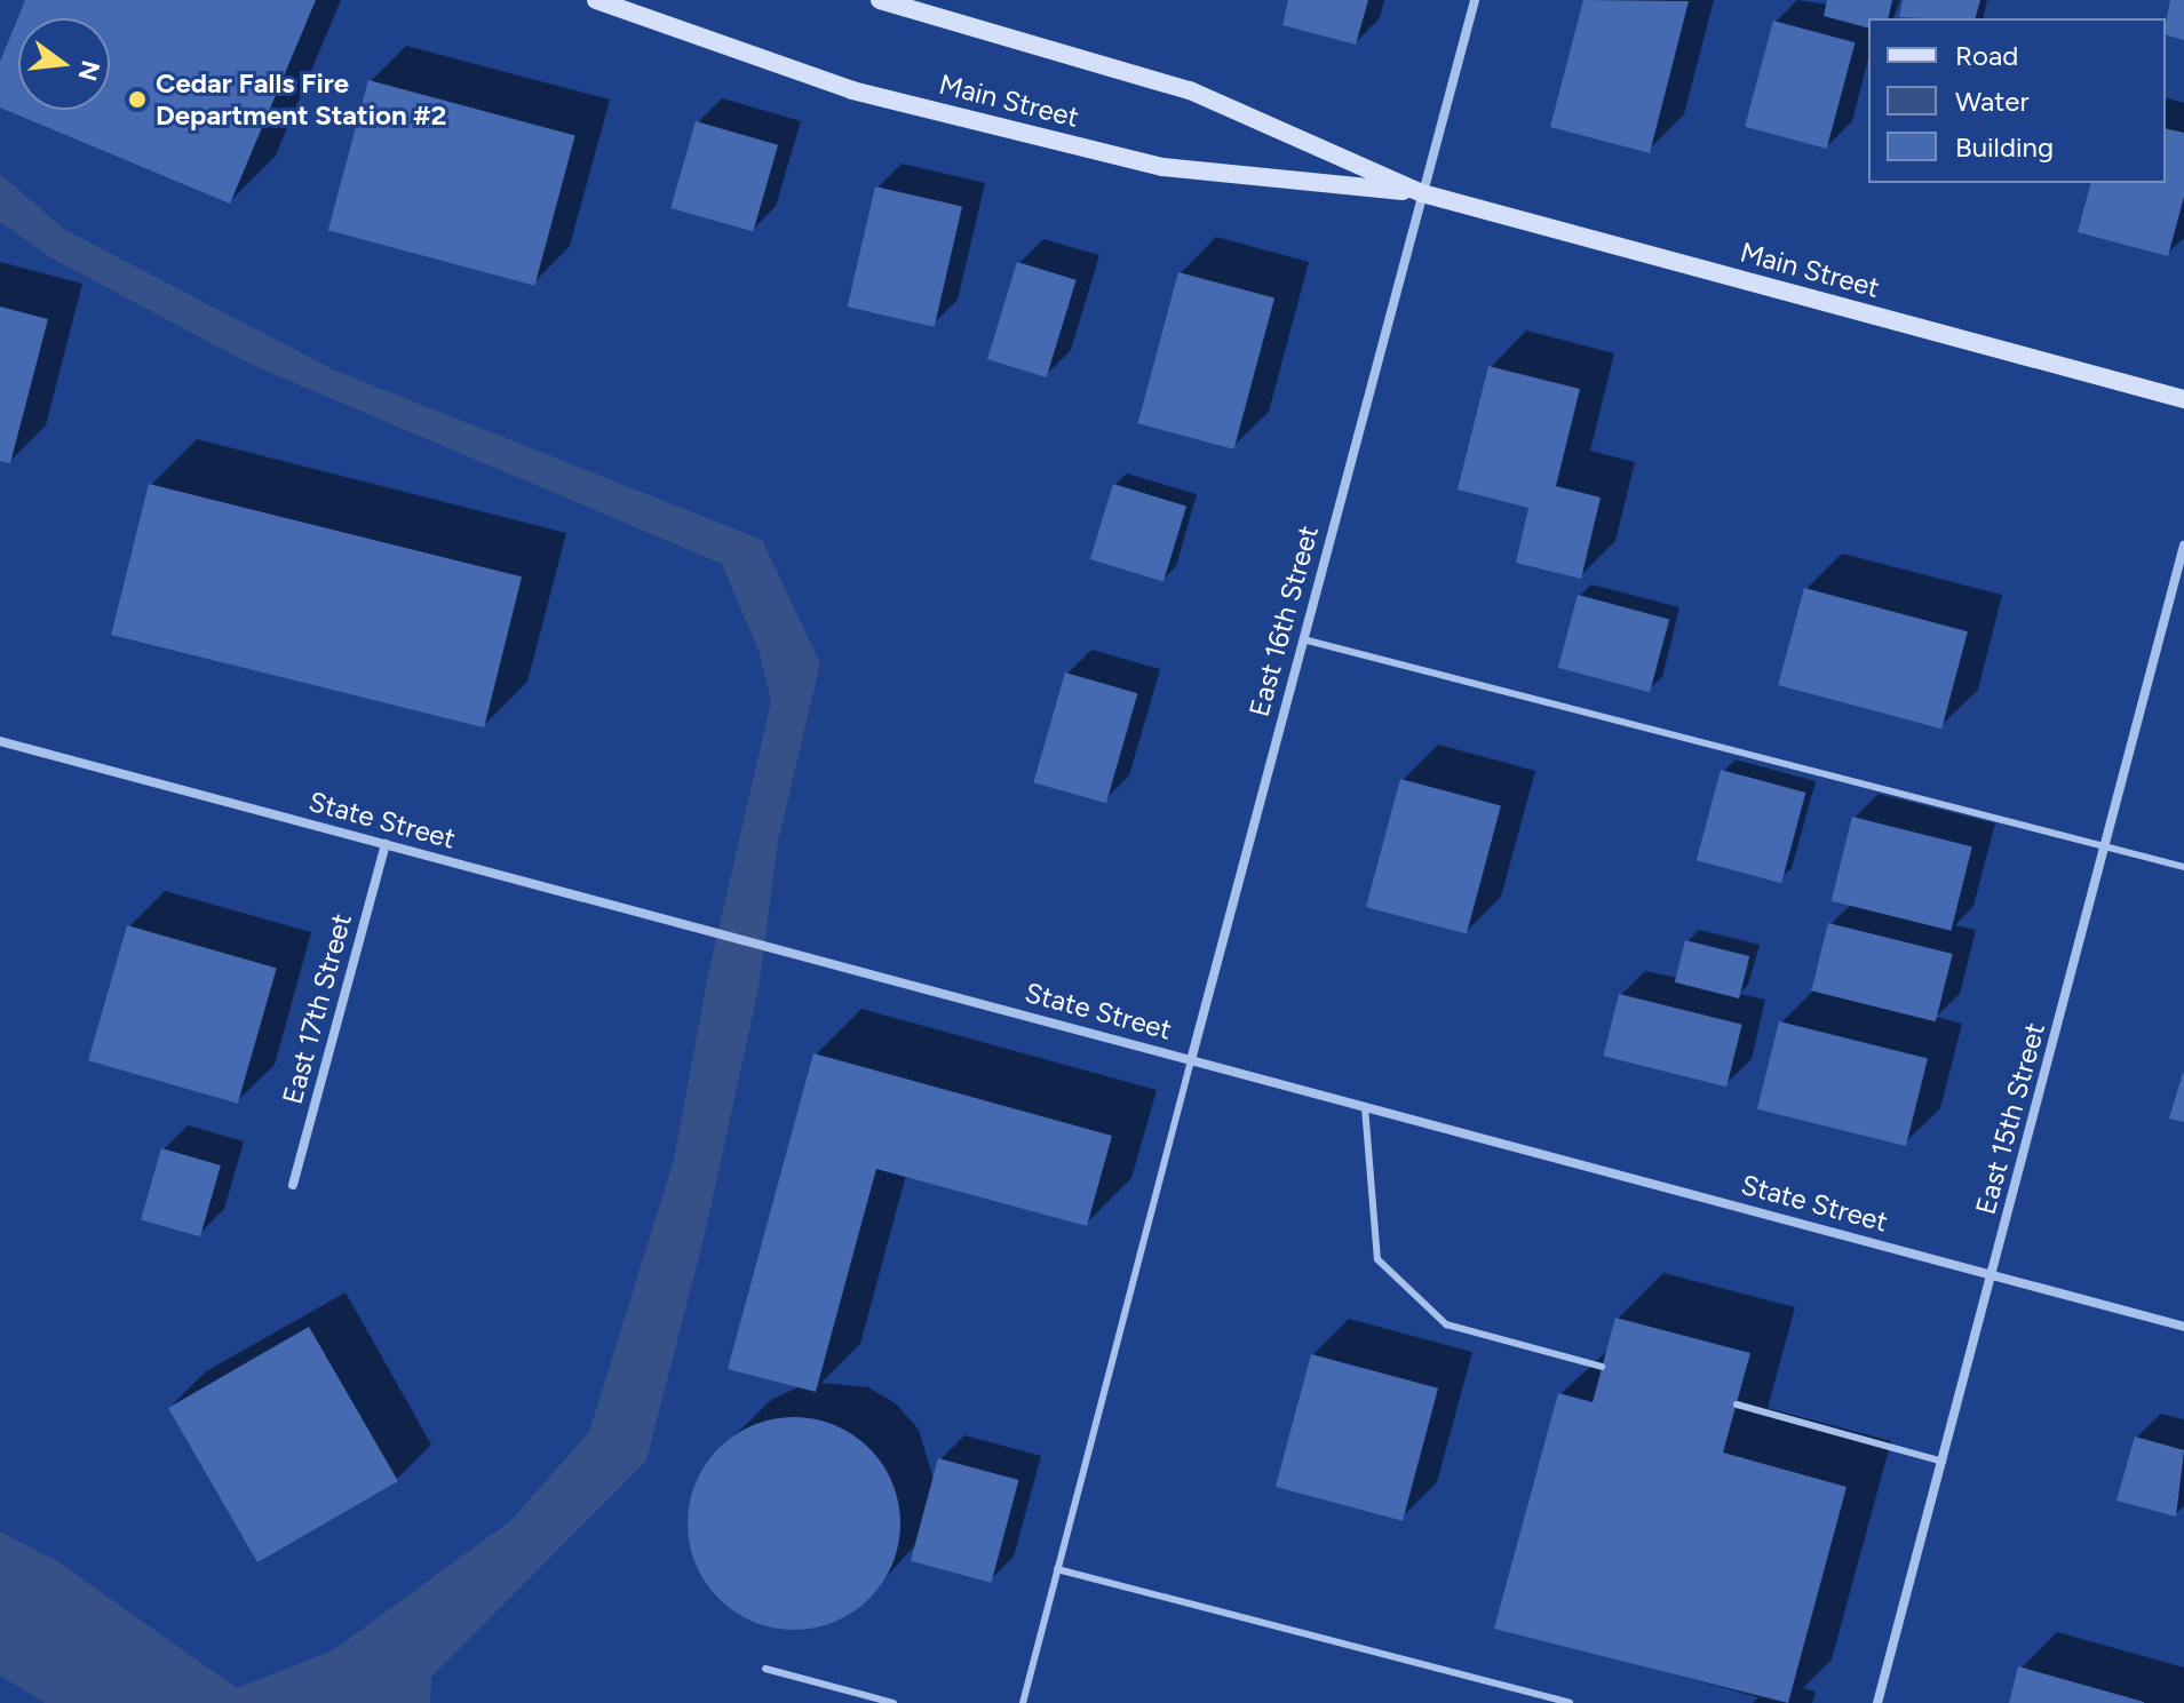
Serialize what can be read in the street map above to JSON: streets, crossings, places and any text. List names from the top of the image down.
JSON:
{
  "streets": {
    "main road": ["Main Street"],
    "street": [
      "East 16th Street",
      "State Street",
      "East 17th Street",
      "East 15th Street"
    ]
  },
  "crossings": [
    ["Main Street", "East 16th Street"],
    ["East 16th Street", "State Street"],
    ["State Street", "East 17th Street"],
    ["State Street", "East 15th Street"]
  ],
  "places": ["Cedar Falls Fire Department Station #2"],
  "legend": ["Road", "Water", "Building"],
  "north": "right"
}
